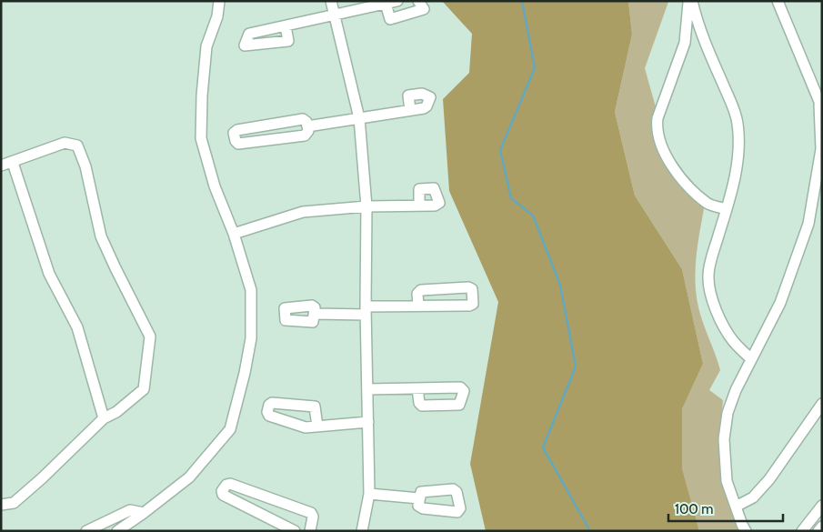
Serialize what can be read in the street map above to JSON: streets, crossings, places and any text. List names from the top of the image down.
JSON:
{
  "scale_bar": "100 m"
}
